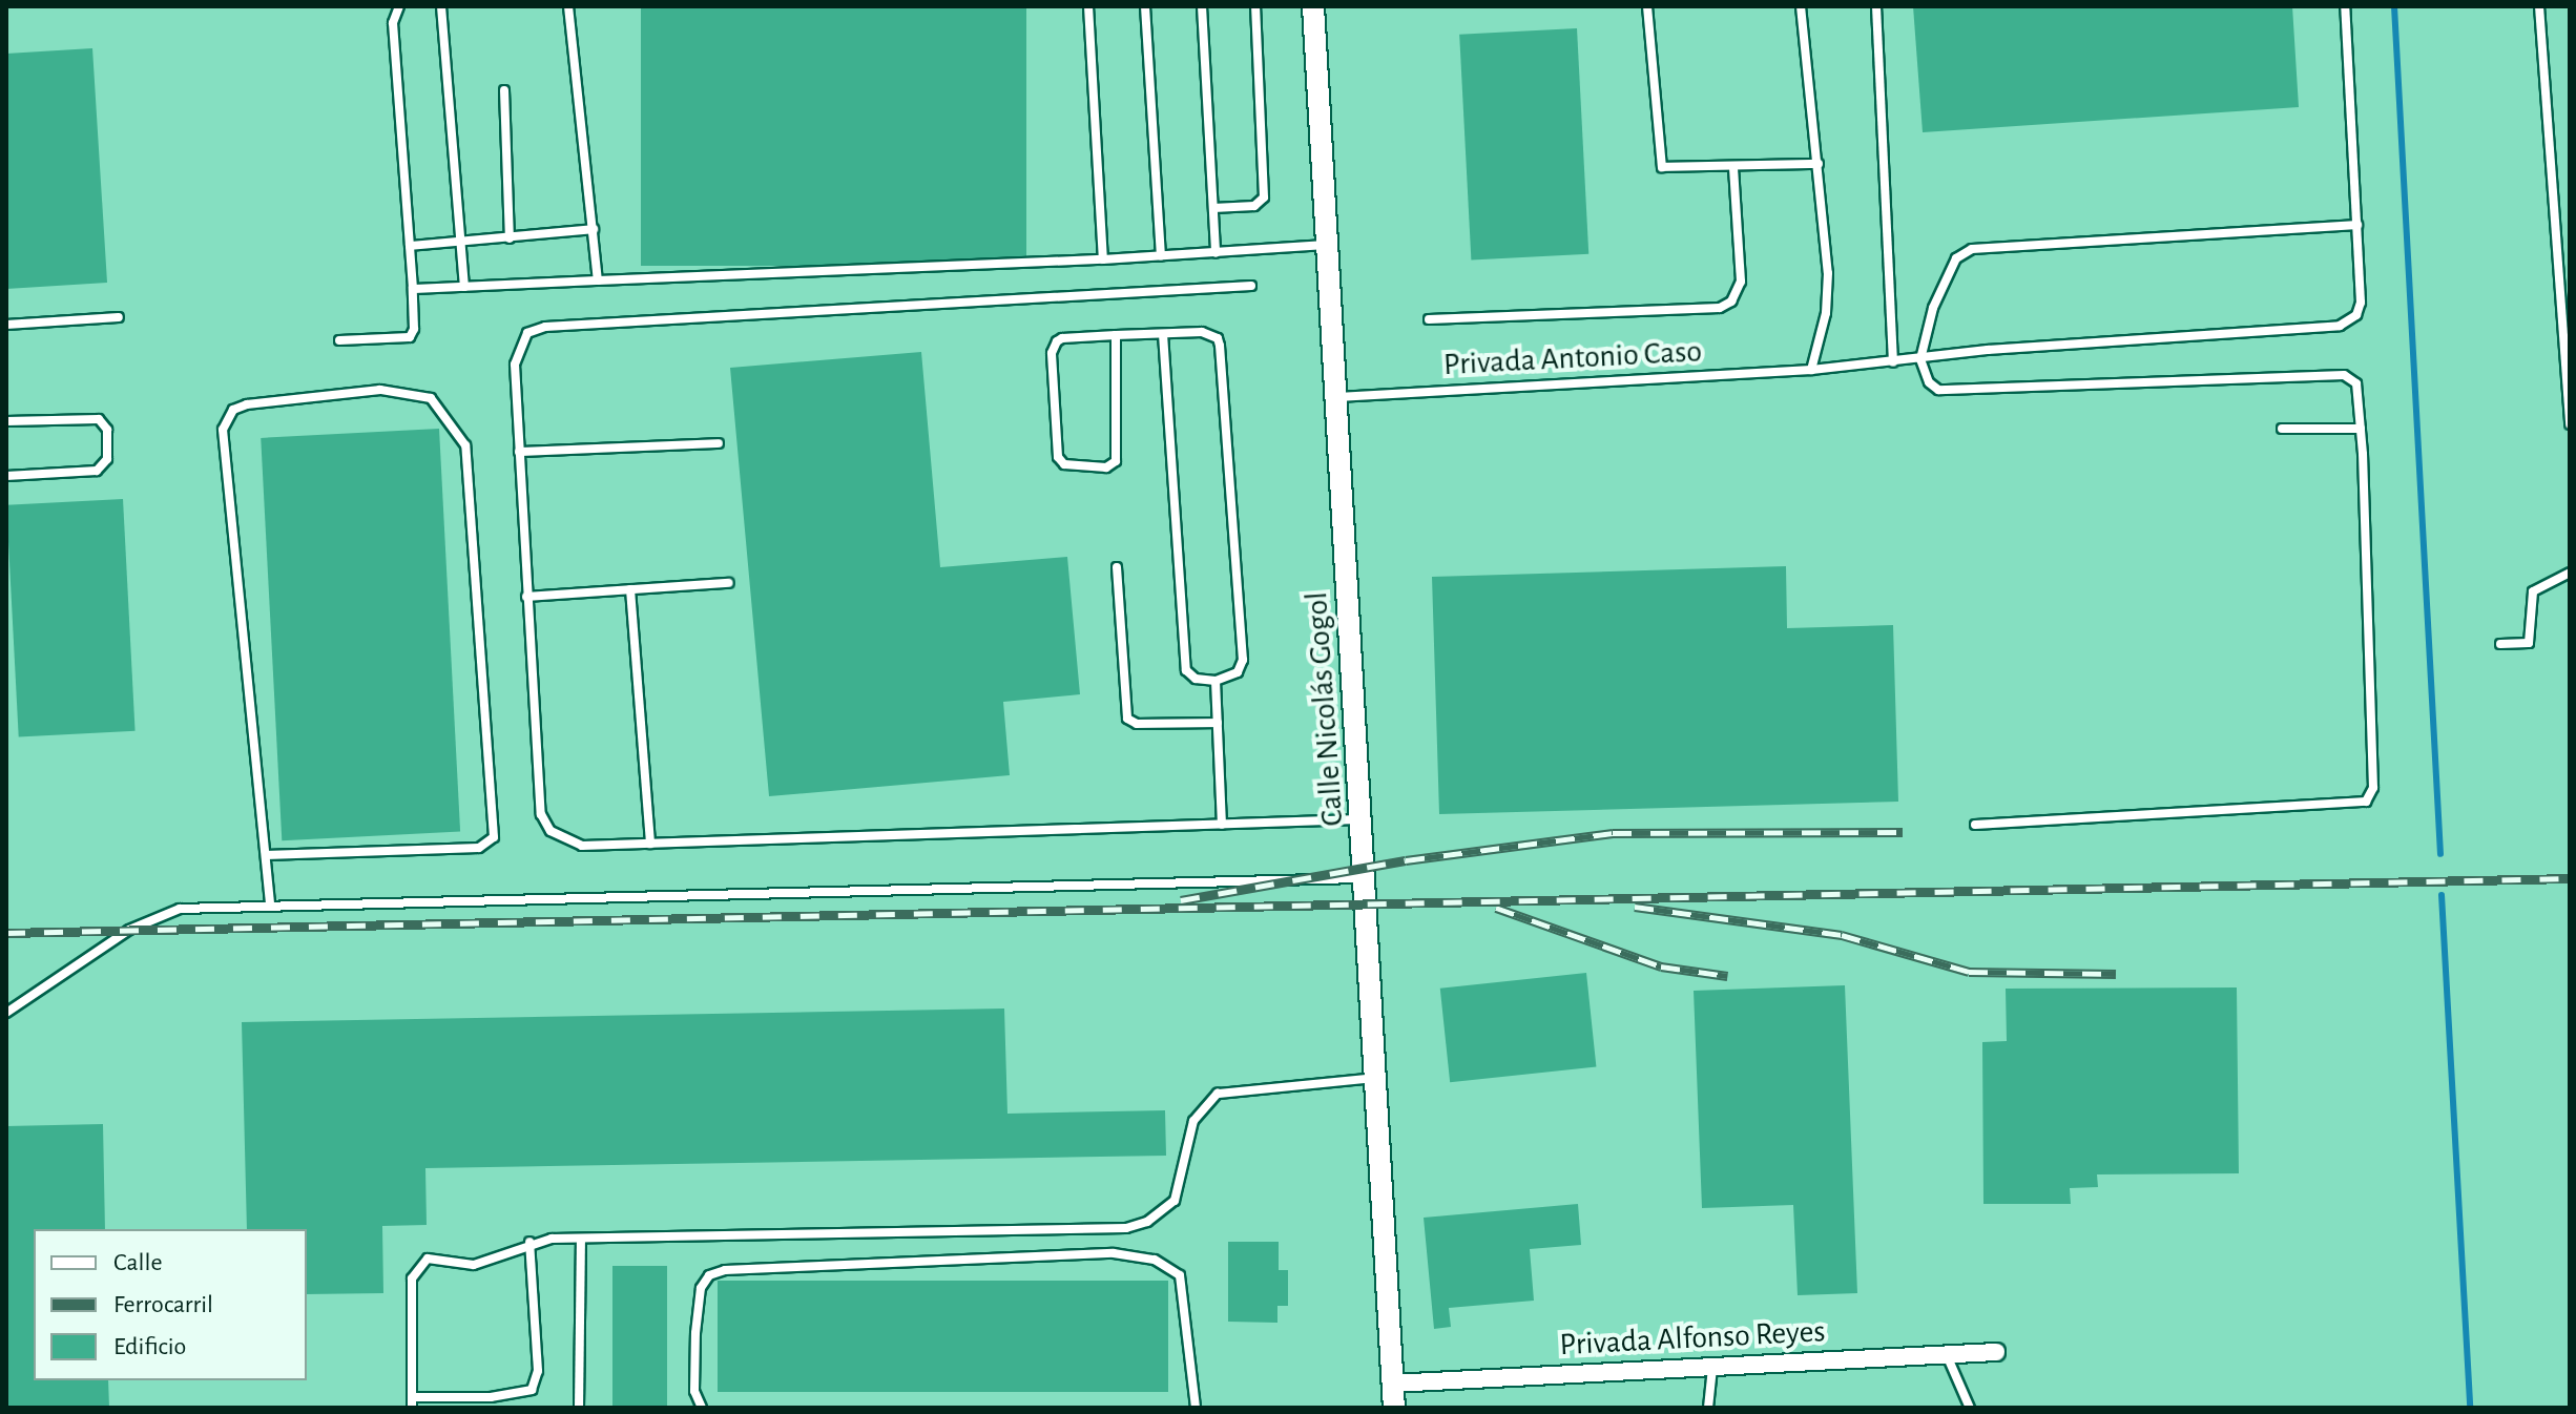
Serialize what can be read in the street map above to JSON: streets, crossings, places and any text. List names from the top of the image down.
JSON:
{
  "streets": {
    "street": ["Calle Nicolás Gogol", "Privada Alfonso Reyes"],
    "lane": ["Privada Antonio Caso"]
  },
  "crossings": [
    ["Privada Antonio Caso", "Calle Nicolás Gogol"],
    ["Calle Nicolás Gogol", "Privada Alfonso Reyes"]
  ],
  "legend": ["Calle", "Ferrocarril", "Edificio"]
}
